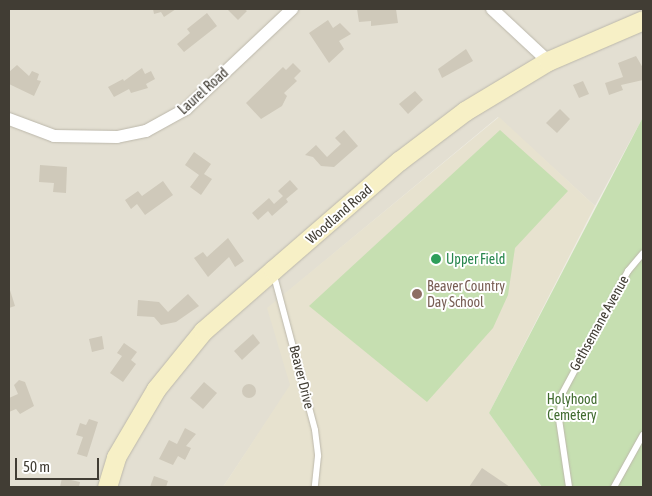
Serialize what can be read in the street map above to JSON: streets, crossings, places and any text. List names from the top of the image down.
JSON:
{
  "streets": {
    "street": ["Laurel Road", "Woodland Road"],
    "lane": ["Gethsemane Avenue", "Beaver Drive"]
  },
  "crossings": [
    ["Woodland Road", "Beaver Drive"]
  ],
  "parks": ["Holyhood Cemetery"],
  "places": ["Upper Field", "Beaver Country Day School"],
  "scale_bar": "50 m"
}
